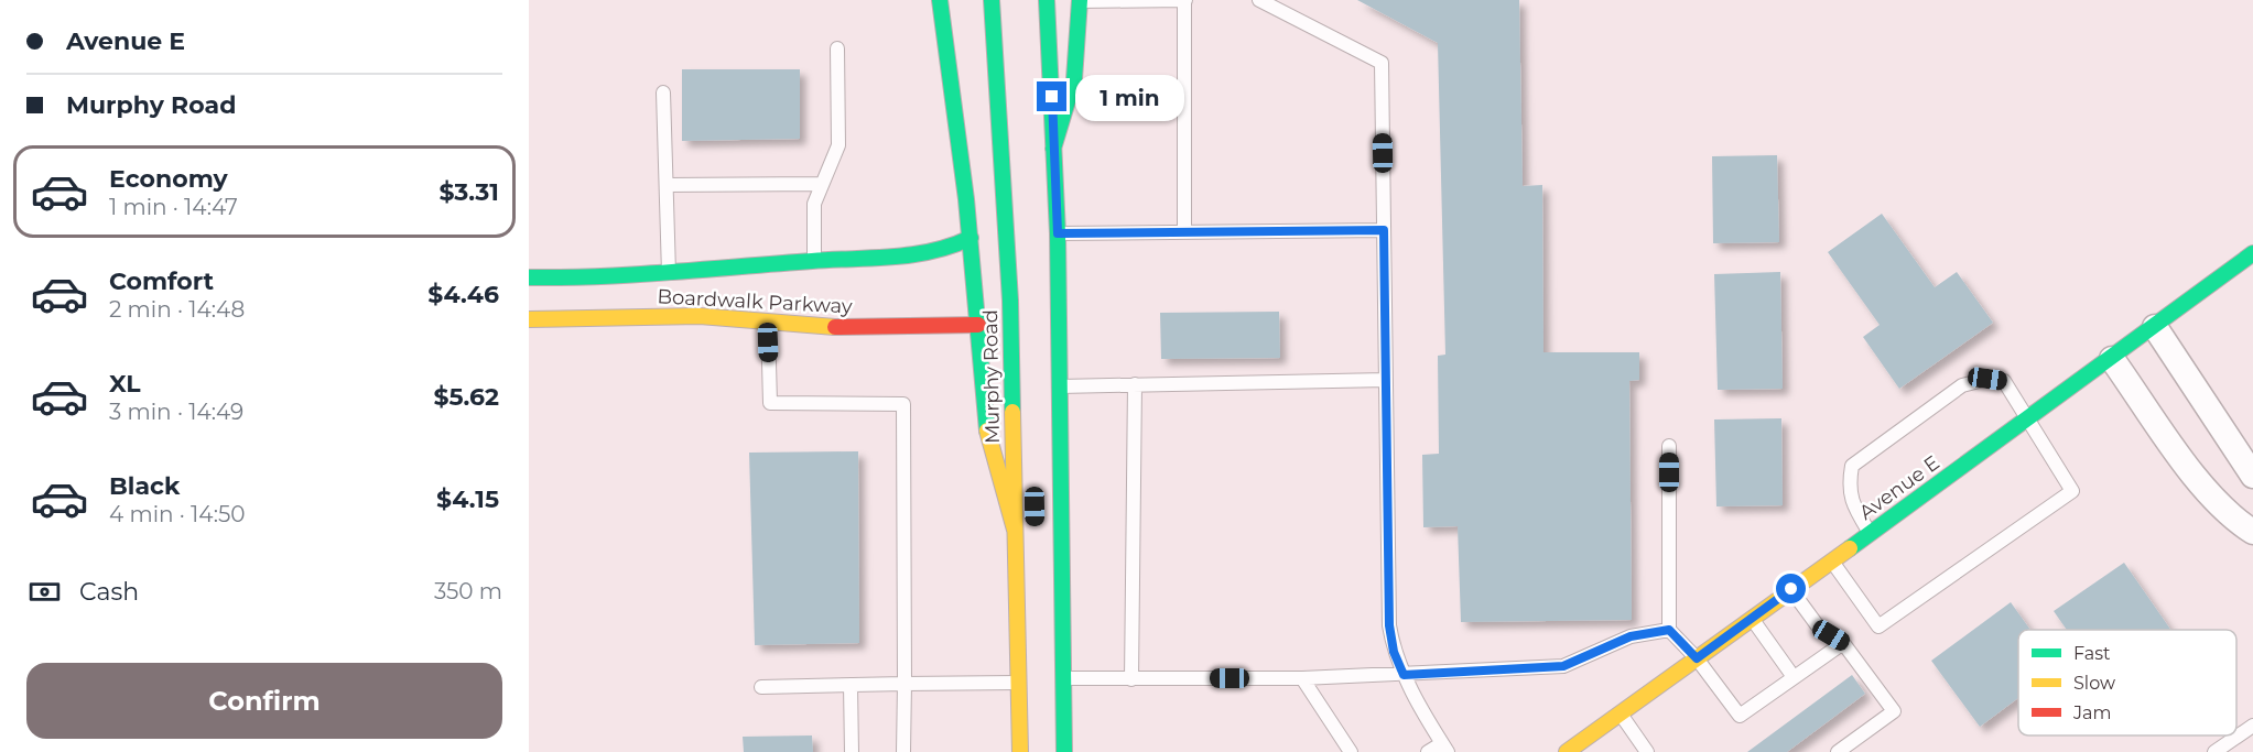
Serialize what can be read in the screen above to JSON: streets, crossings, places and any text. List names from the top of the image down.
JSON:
{
  "streets": {
    "main road": ["Boardwalk Parkway", "Murphy Road", "Avenue E"]
  },
  "legend": ["Fast", "Slow", "Jam"],
  "page": {
    "banner": ["Avenue E", "Murphy Road"],
    "bubble": "1 min",
    "list": [
      {
        "name": "Economy",
        "note": "1 min · 14:47",
        "value": "$3.31"
      },
      {
        "name": "Comfort",
        "note": "2 min · 14:48",
        "value": "$4.46"
      },
      {
        "name": "XL",
        "note": "3 min · 14:49",
        "value": "$5.62"
      },
      {
        "name": "Black",
        "note": "4 min · 14:50",
        "value": "$4.15"
      }
    ],
    "pay": ["Cash", "350 m"],
    "buttons": "Confirm"
  }
}
